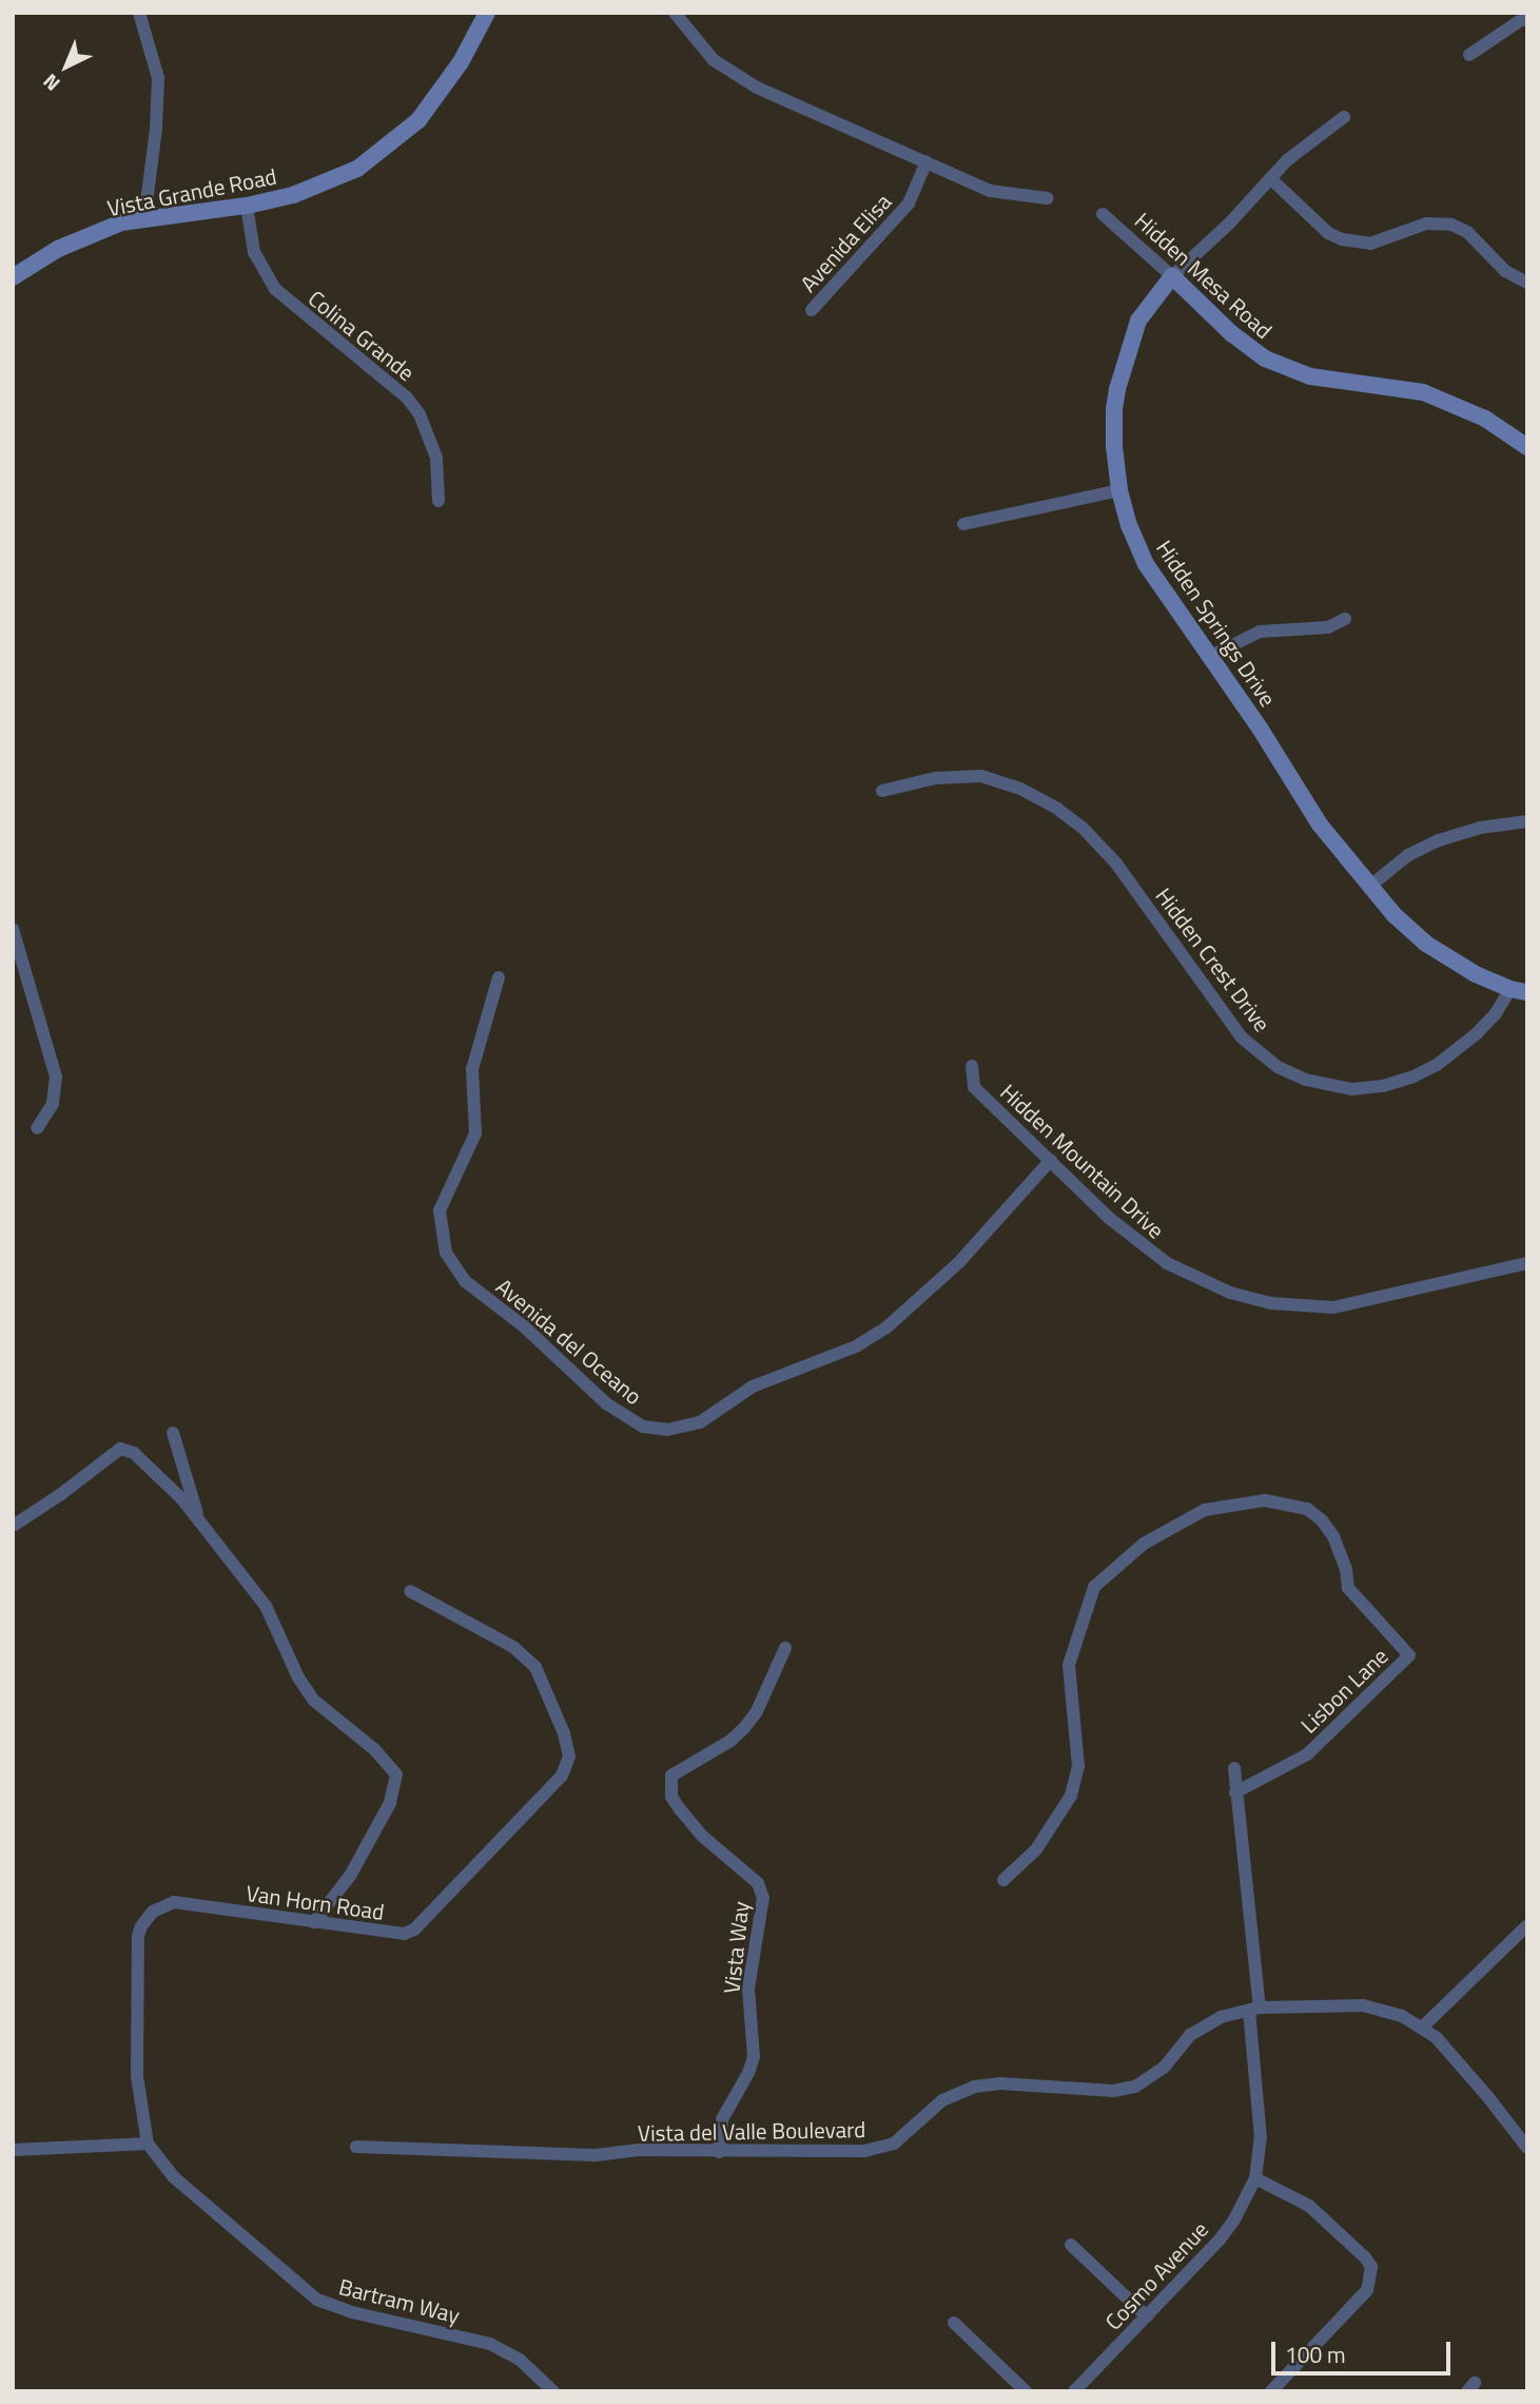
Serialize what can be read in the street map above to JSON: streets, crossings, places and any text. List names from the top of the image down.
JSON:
{
  "streets": {
    "street": [
      "Vista Grande Road",
      "Avenida Elisa",
      "Hidden Mesa Road",
      "Colina Grande",
      "Hidden Springs Drive",
      "Hidden Crest Drive",
      "Hidden Mountain Drive",
      "Avenida del Oceano",
      "Lisbon Lane",
      "Van Horn Road",
      "Vista Way",
      "Vista del Valle Boulevard",
      "Cosmo Avenue",
      "Bartram Way"
    ]
  },
  "crossings": [
    ["Vista Grande Road", "Colina Grande"],
    ["Hidden Mesa Road", "Hidden Springs Drive"],
    ["Hidden Springs Drive", "Hidden Crest Drive"],
    ["Hidden Mountain Drive", "Avenida del Oceano"],
    ["Van Horn Road", "Bartram Way"],
    ["Vista Way", "Vista del Valle Boulevard"]
  ],
  "scale_bar": "100 m",
  "north": "bottom left"
}
